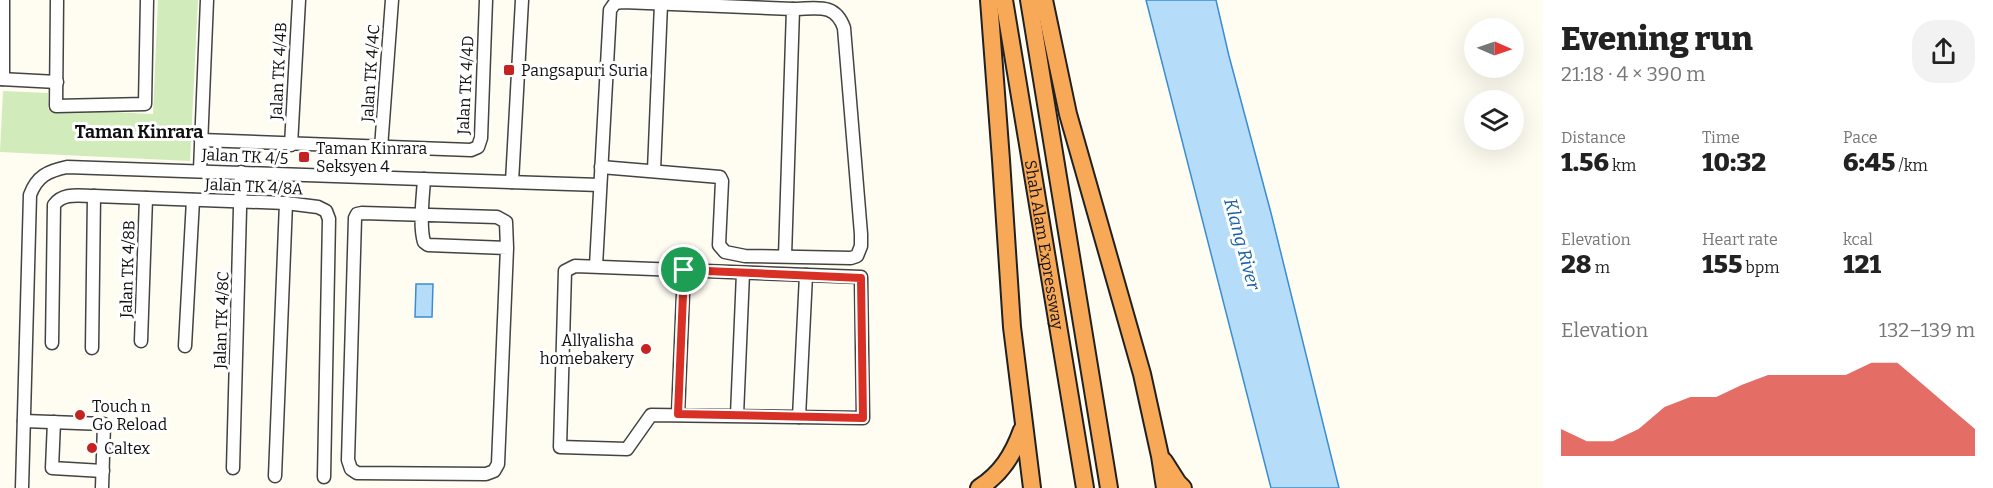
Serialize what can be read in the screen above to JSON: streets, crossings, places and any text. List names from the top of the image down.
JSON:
{
  "streets": {
    "highway": ["Shah Alam Expressway"],
    "street": [
      "Jalan TK 4/4B",
      "Jalan TK 4/4C",
      "Jalan TK 4/4D",
      "Jalan TK 4/5",
      "Jalan TK 4/8A",
      "Jalan TK 4/8B",
      "Jalan TK 4/8C"
    ]
  },
  "crossings": [
    ["Jalan TK 4/4B", "Jalan TK 4/4D"],
    ["Jalan TK 4/4C", "Jalan TK 4/4D"],
    ["Jalan TK 4/5", "Jalan TK 4/8C"],
    ["Jalan TK 4/8A", "Jalan TK 4/8B"],
    ["Jalan TK 4/8A", "Jalan TK 4/8C"]
  ],
  "districts": ["Taman Kinrara"],
  "water": ["Klang River"],
  "places": {
    "transit": ["Pangsapuri Suria", "Taman Kinrara Seksyen 4"],
    "other": ["Allyalisha homebakery", "Touch n Go Reload", "Caltex"]
  },
  "north": "right",
  "page": {
    "heading": ["Evening run", "21:18 · 4 × 390 m"],
    "stats": [
      ["Distance", "1.56 km"],
      ["Time", "10:32"],
      ["Pace", "6:45 /km"],
      ["Elevation", "28 m"],
      ["Heart rate", "155 bpm"],
      ["kcal", "121"]
    ],
    "chart": ["Elevation", "132–139 m"]
  }
}
